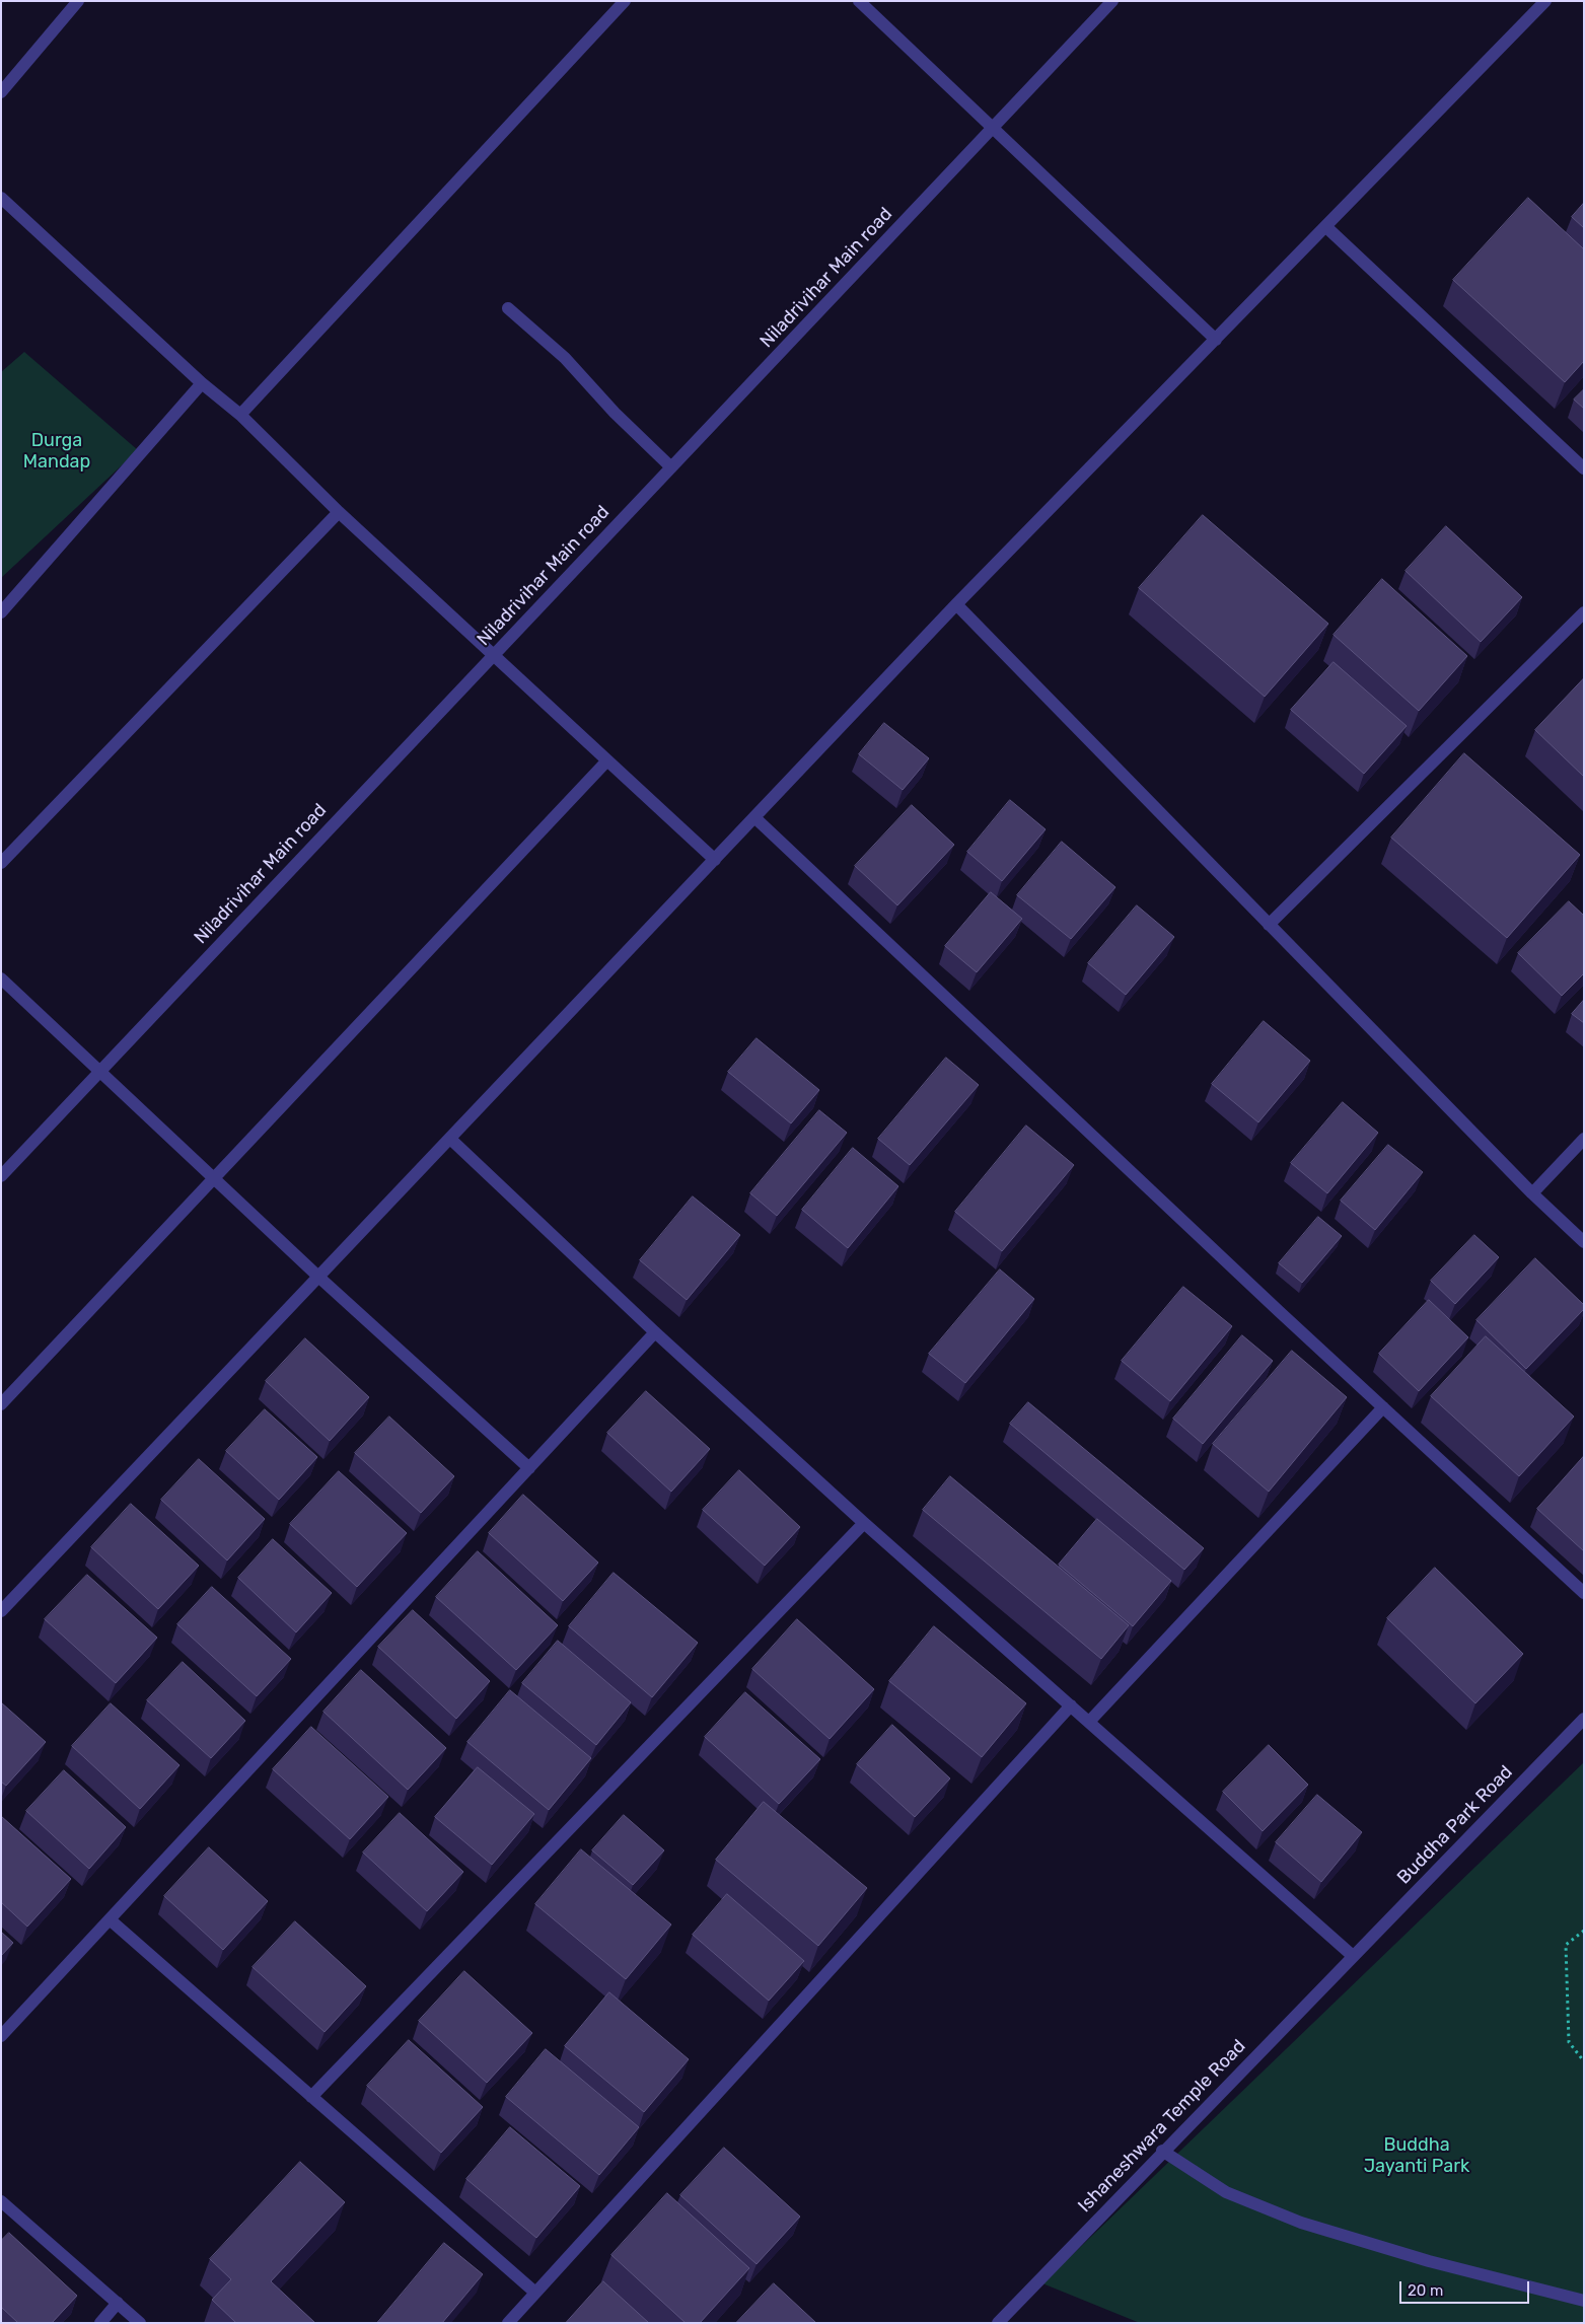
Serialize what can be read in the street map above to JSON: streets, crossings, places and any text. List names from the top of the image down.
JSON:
{
  "streets": {
    "street": ["Niladrivihar Main road", "Buddha Park Road", "Ishaneshwara Temple Road"]
  },
  "crossings": [
    ["Buddha Park Road", "Ishaneshwara Temple Road"]
  ],
  "parks": ["Durga Mandap", "Buddha Jayanti Park"],
  "scale_bar": "20 m"
}
